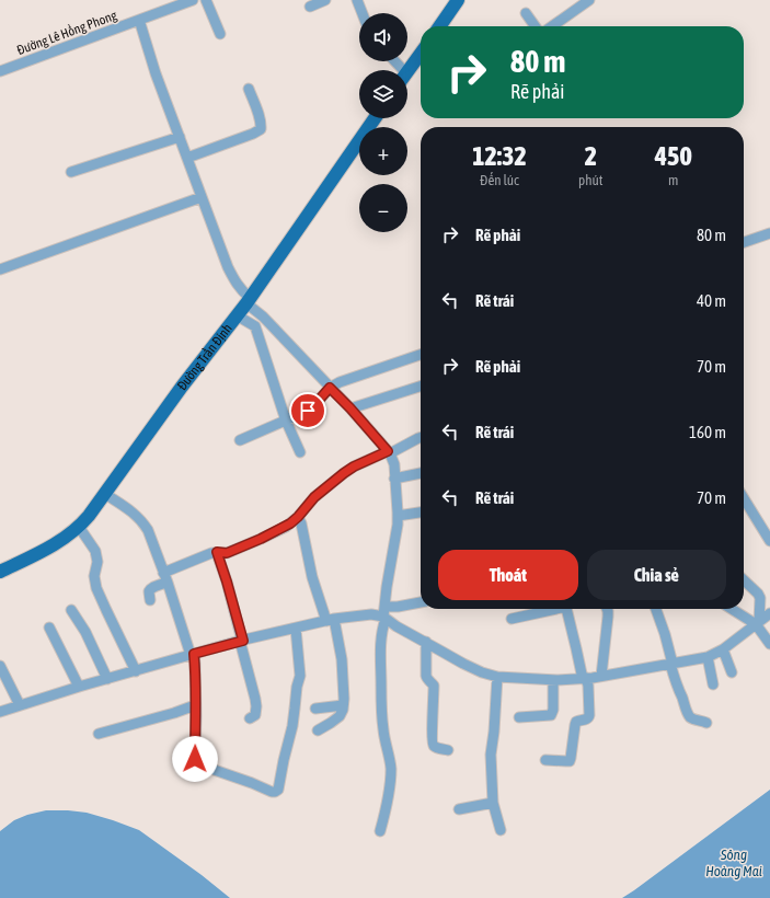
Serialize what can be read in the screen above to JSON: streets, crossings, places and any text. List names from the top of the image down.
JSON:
{
  "streets": {
    "main road": ["Đường Trần Định"],
    "street": ["Đường Lê Hồng Phong"]
  },
  "water": ["Sông Hoàng Mai"],
  "page": {
    "map_buttons": ["+", "−"],
    "turn": ["80 m", "Rẽ phải"],
    "eta": [
      "12:32",
      "Đến lúc",
      "2",
      "phút",
      "450",
      "m"
    ],
    "list": [
      {
        "name": "Rẽ phải",
        "value": "80 m"
      },
      {
        "name": "Rẽ trái",
        "value": "40 m"
      },
      {
        "name": "Rẽ phải",
        "value": "70 m"
      },
      {
        "name": "Rẽ trái",
        "value": "160 m"
      },
      {
        "name": "Rẽ trái",
        "value": "70 m"
      }
    ],
    "buttons": ["Thoát", "Chia sẻ"]
  }
}
